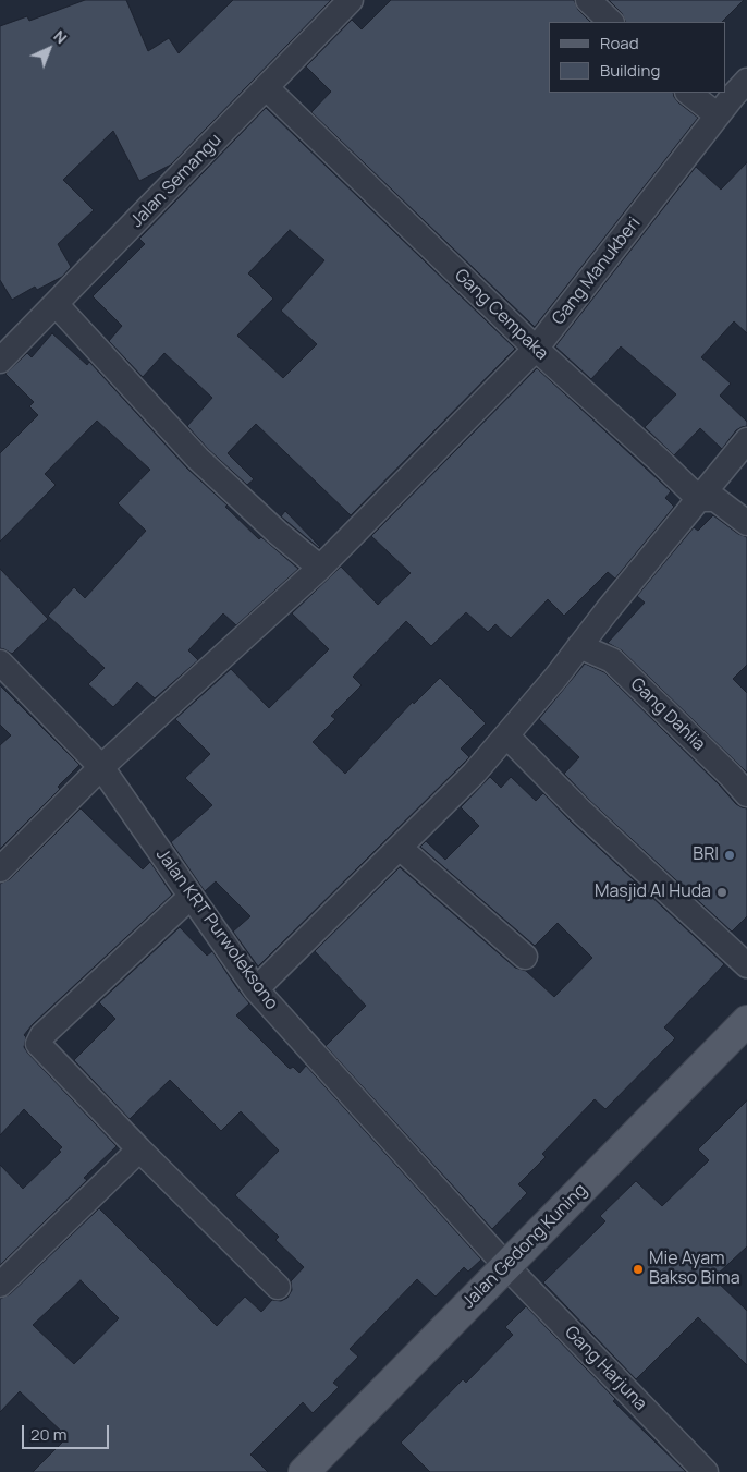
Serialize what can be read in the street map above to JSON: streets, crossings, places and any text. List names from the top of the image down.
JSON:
{
  "streets": {
    "main road": ["Jalan Gedong Kuning"],
    "street": [
      "Jalan Semangu",
      "Gang Manukberi",
      "Gang Cempaka",
      "Gang Dahlia",
      "Jalan KRT Purwoleksono",
      "Gang Harjuna"
    ]
  },
  "crossings": [
    ["Jalan Semangu", "Gang Cempaka"],
    ["Gang Manukberi", "Gang Cempaka"],
    ["Gang Manukberi", "Jalan KRT Purwoleksono"],
    ["Jalan KRT Purwoleksono", "Jalan Gedong Kuning"],
    ["Jalan KRT Purwoleksono", "Gang Harjuna"],
    ["Jalan Gedong Kuning", "Gang Harjuna"]
  ],
  "places": ["BRI", "Masjid Al Huda", "Mie Ayam Bakso Bima"],
  "legend": ["Road", "Building"],
  "scale_bar": "20 m",
  "north": "top right"
}
